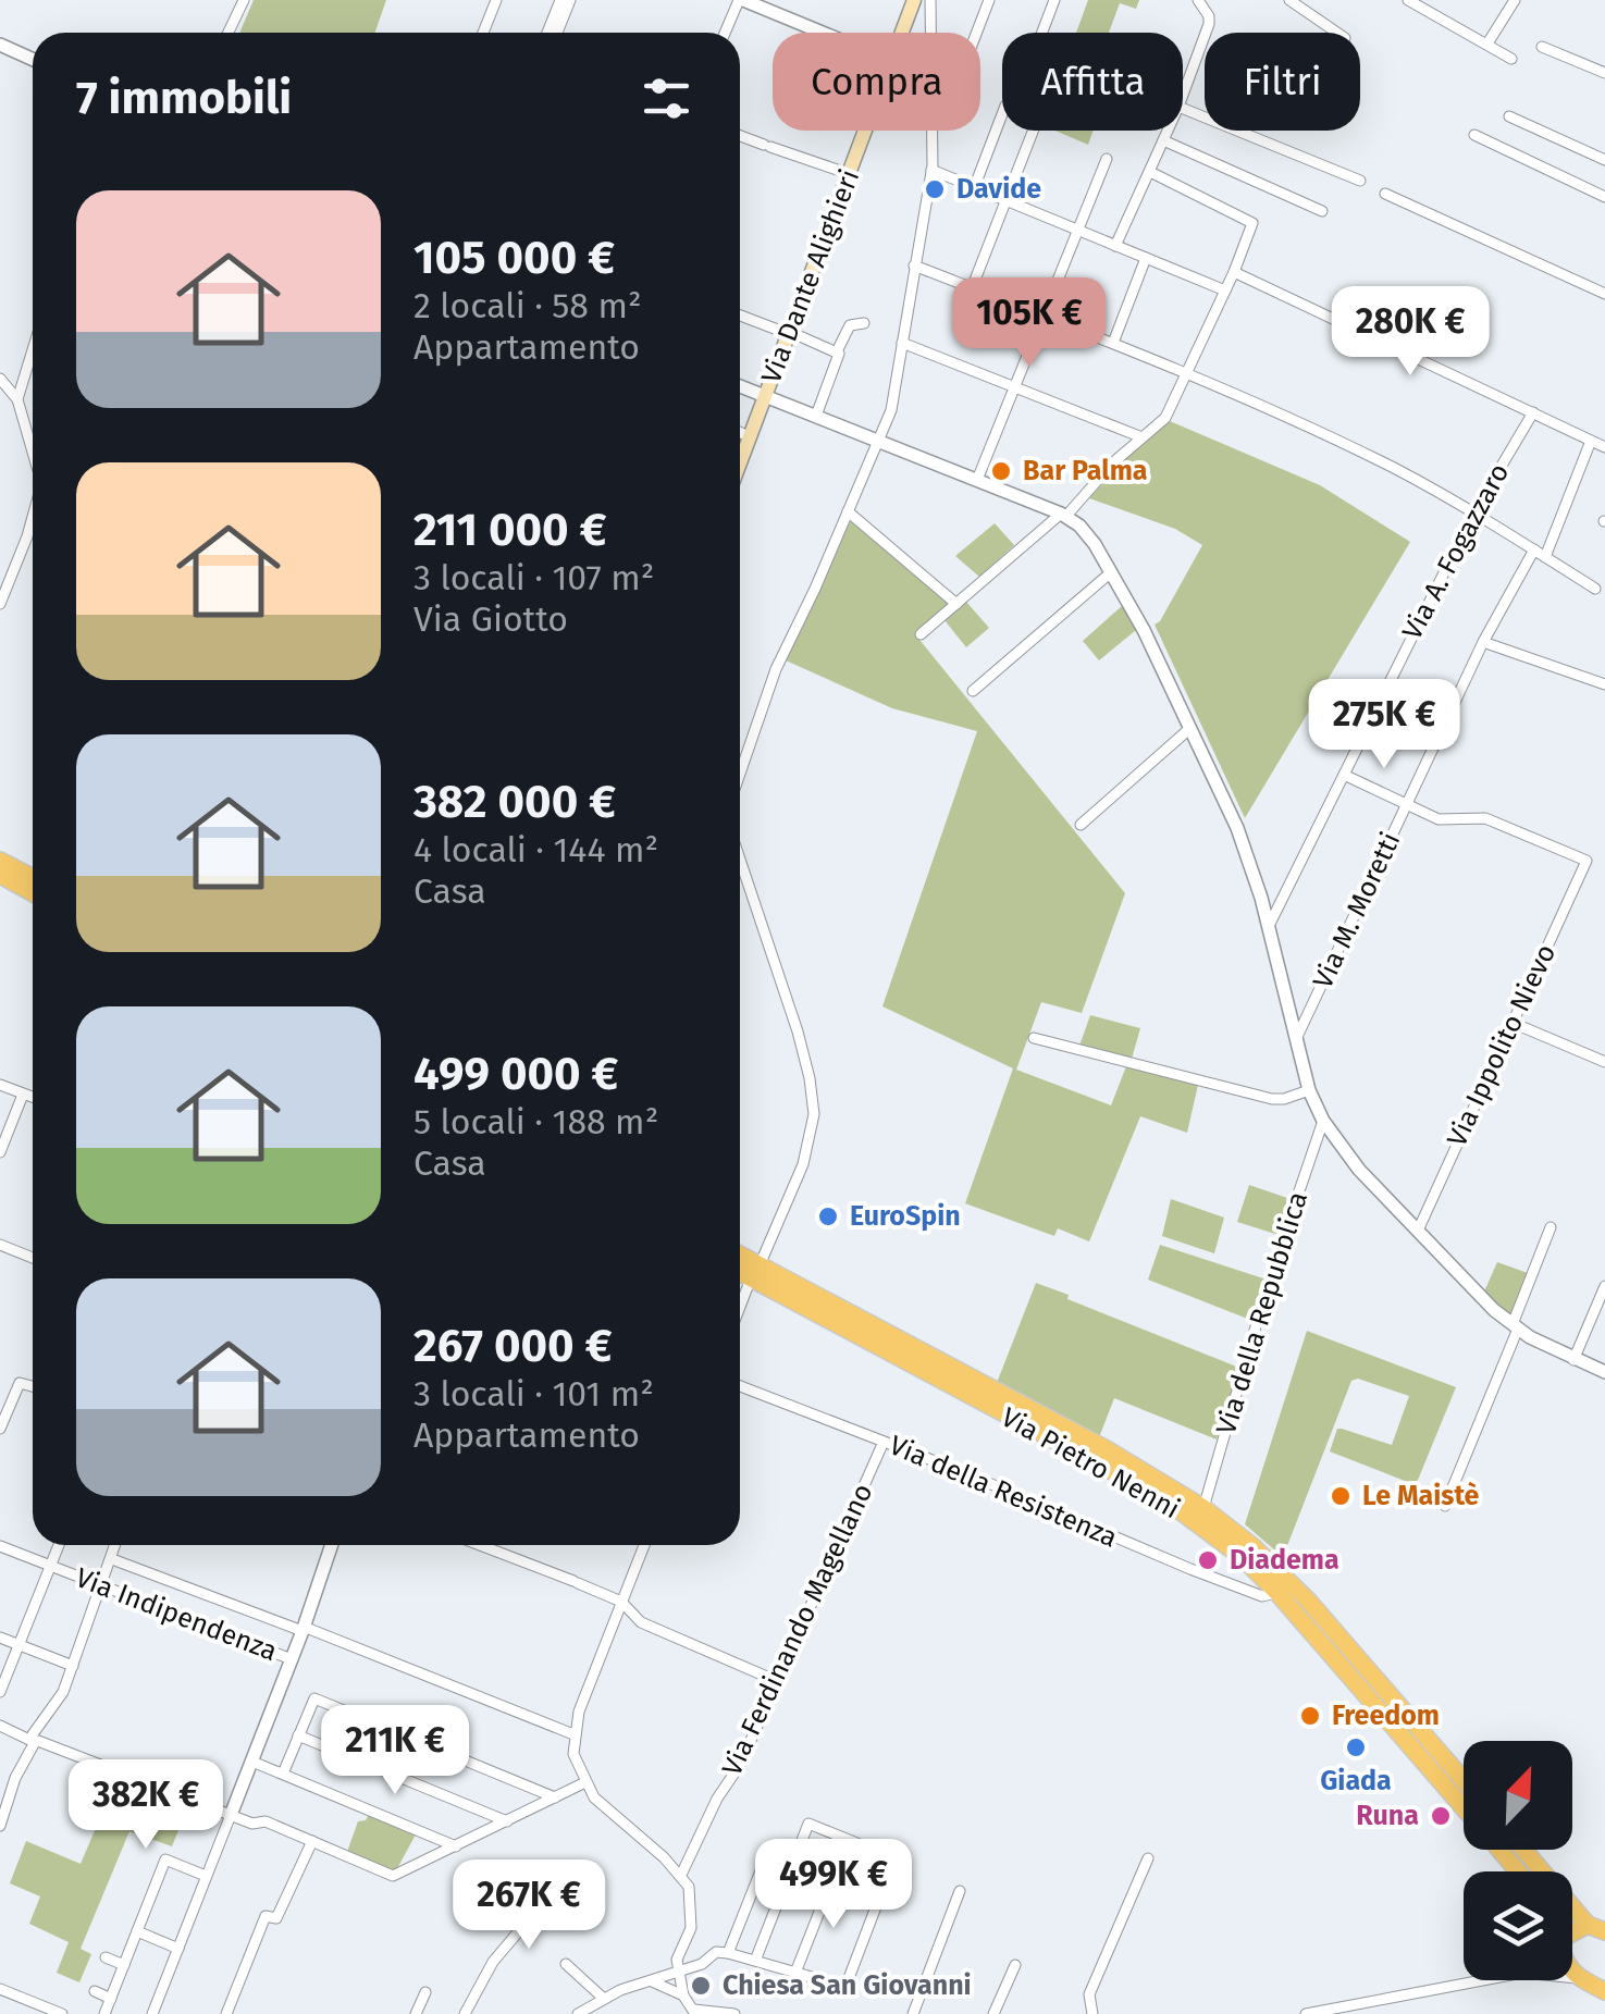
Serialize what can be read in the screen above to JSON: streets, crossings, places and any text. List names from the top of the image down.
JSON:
{
  "streets": {
    "main road": ["Via Dante Alighieri", "Via Pietro Nenni"],
    "street": [
      "Via A. Fogazzaro",
      "Via M. Moretti",
      "Via Ippolito Nievo",
      "Via della Repubblica",
      "Via della Resistenza",
      "Via Indipendenza",
      "Via Ferdinando Magellano"
    ]
  },
  "crossings": [
    ["Via M. Moretti", "Via Ippolito Nievo"],
    ["Via della Repubblica", "Via Pietro Nenni"],
    ["Via Pietro Nenni", "Via della Resistenza"],
    ["Via della Resistenza", "Via Ferdinando Magellano"]
  ],
  "places": [
    "Davide",
    "Bar Palma",
    "EuroSpin",
    "Le Maistè",
    "Diadema",
    "Freedom",
    "Giada",
    "Runa",
    "Chiesa San Giovanni"
  ],
  "north": "top right",
  "page": {
    "chip": ["Compra", "Affitta", "Filtri"],
    "heading": "7 immobili",
    "list": [
      {
        "name": "105 000 €",
        "note": "2 locali · 58 m² · Appartamento"
      },
      {
        "name": "211 000 €",
        "note": "3 locali · 107 m² · Via Giotto"
      },
      {
        "name": "382 000 €",
        "note": "4 locali · 144 m² · Casa"
      },
      {
        "name": "499 000 €",
        "note": "5 locali · 188 m² · Casa"
      },
      {
        "name": "267 000 €",
        "note": "3 locali · 101 m² · Appartamento"
      }
    ],
    "price": [
      "105K €",
      "280K €",
      "275K €",
      "211K €",
      "382K €",
      "499K €",
      "267K €"
    ]
  }
}
